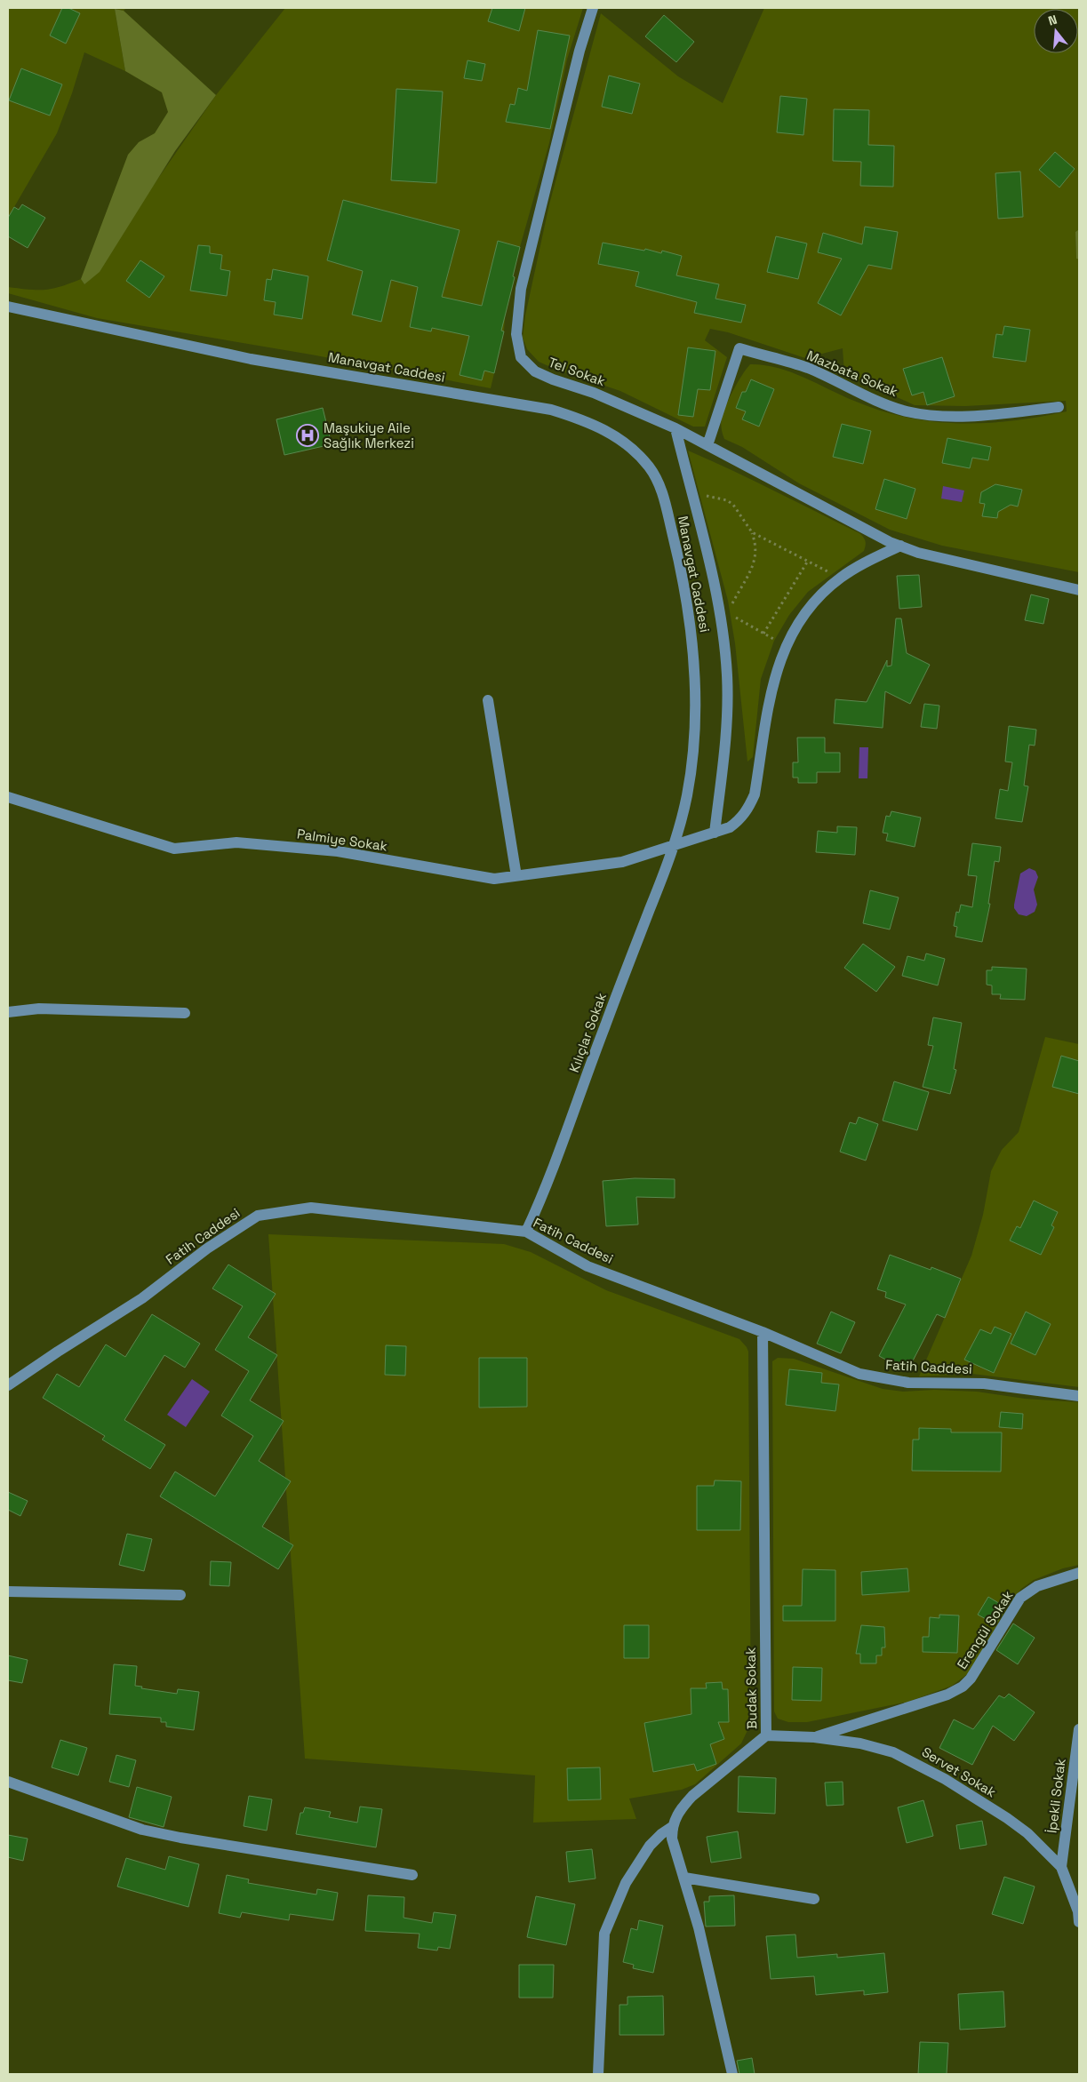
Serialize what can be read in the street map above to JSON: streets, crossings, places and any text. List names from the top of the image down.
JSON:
{
  "streets": {
    "street": [
      "Manavgat Caddesi",
      "Tel Sokak",
      "Mazbata Sokak",
      "Palmiye Sokak",
      "Kılıçlar Sokak",
      "Fatih Caddesi",
      "Erengül Sokak",
      "Budak Sokak",
      "Servet Sokak",
      "İpekli Sokak"
    ]
  },
  "crossings": [
    ["Manavgat Caddesi", "Palmiye Sokak"],
    ["Manavgat Caddesi", "Kılıçlar Sokak"],
    ["Tel Sokak", "Mazbata Sokak"],
    ["Palmiye Sokak", "Kılıçlar Sokak"],
    ["Kılıçlar Sokak", "Fatih Caddesi"],
    ["Fatih Caddesi", "Budak Sokak"],
    ["Erengül Sokak", "Servet Sokak"],
    ["Budak Sokak", "Servet Sokak"],
    ["Servet Sokak", "İpekli Sokak"]
  ],
  "places": {
    "hospital": ["Maşukiye Aile Sağlık Merkezi"]
  },
  "north": "top"
}
